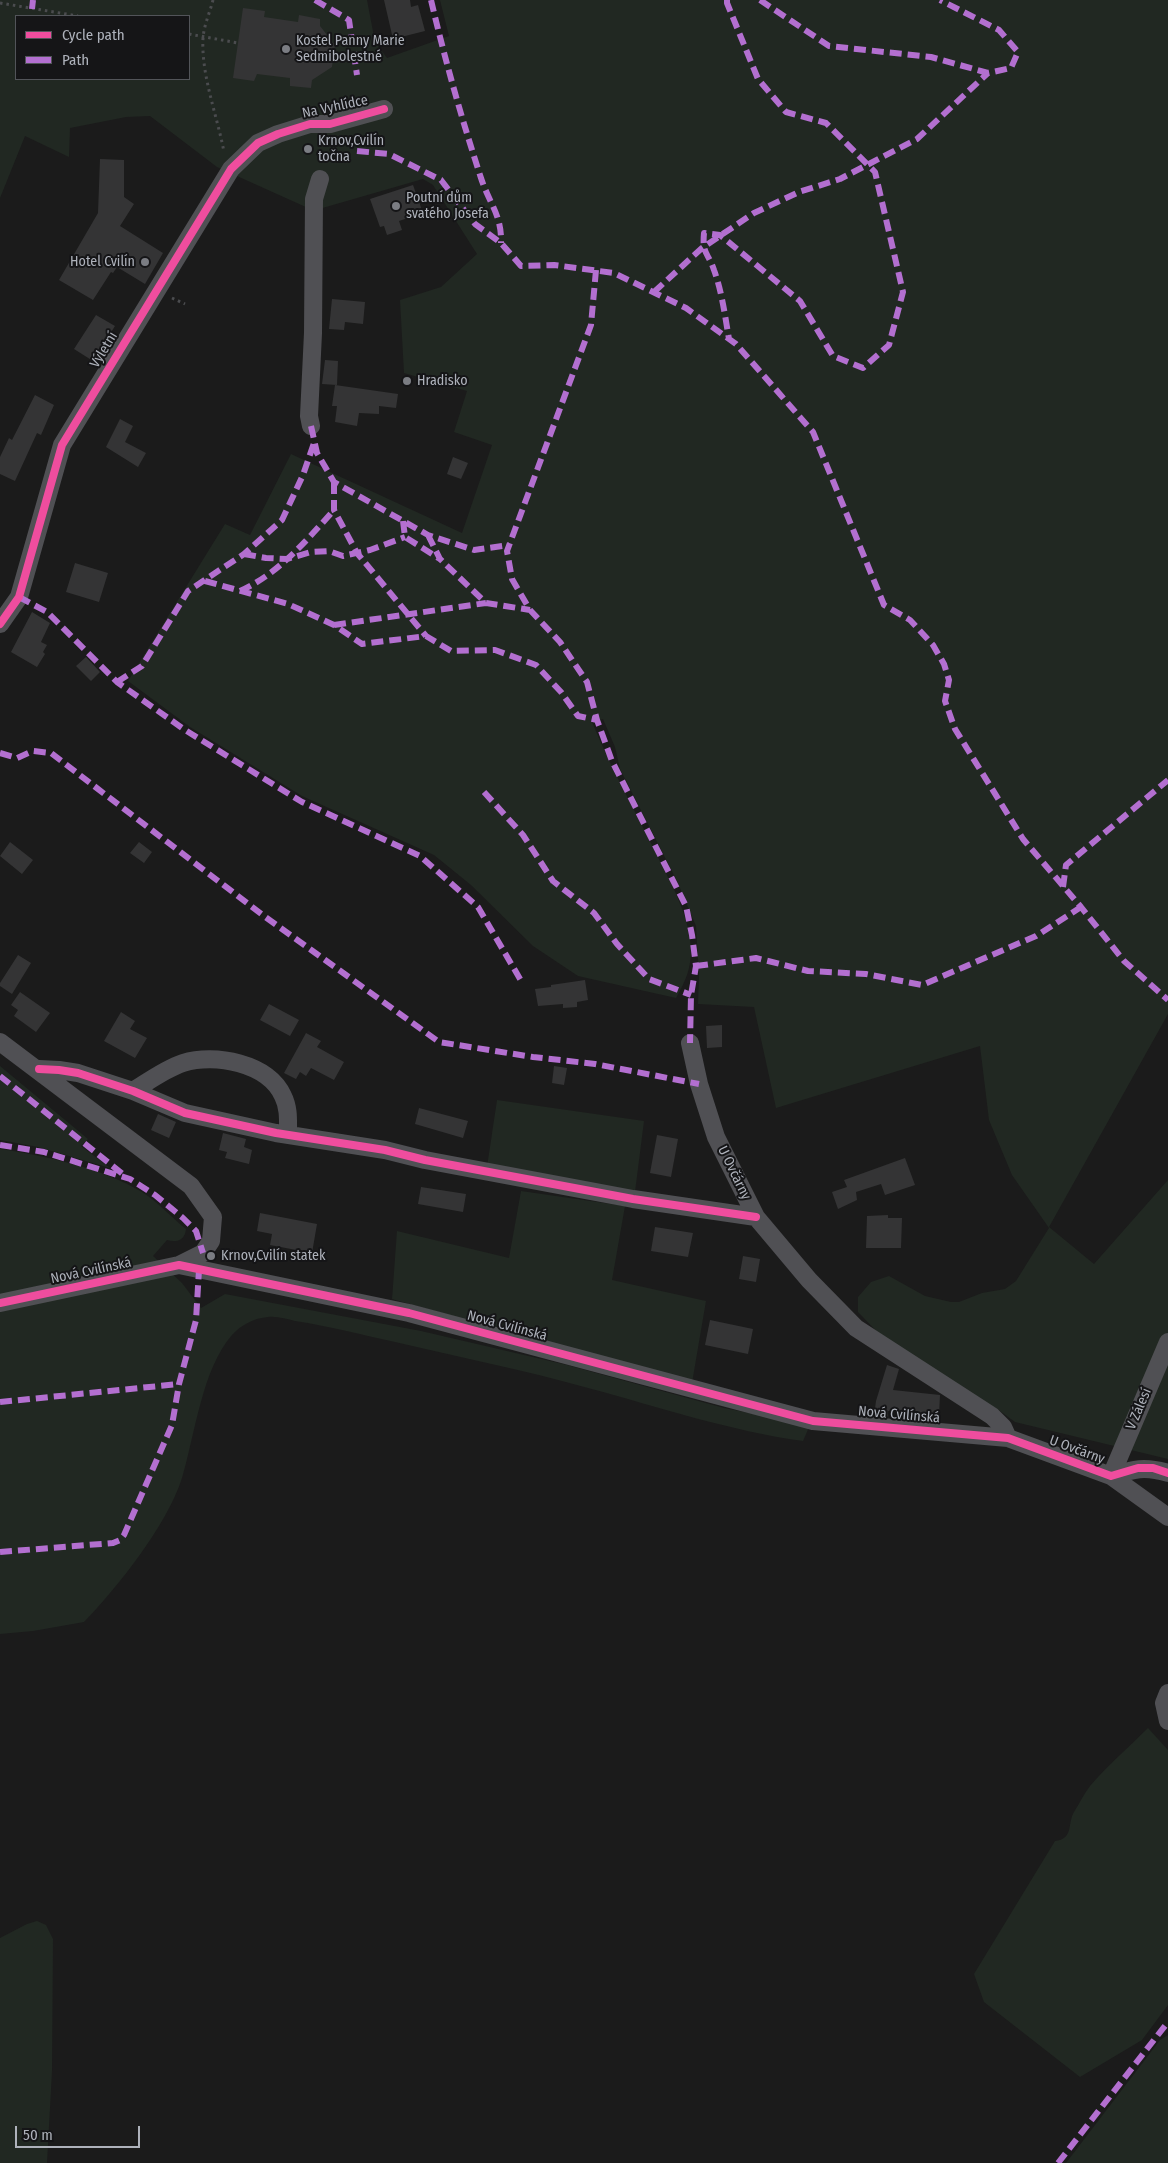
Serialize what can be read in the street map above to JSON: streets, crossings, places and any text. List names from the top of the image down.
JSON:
{
  "streets": {
    "street": [
      "Na Vyhlídce",
      "Výletní",
      "U Ovčárny",
      "Nová Cvilínská",
      "V Zálesí"
    ]
  },
  "crossings": [
    ["Na Vyhlídce", "Výletní"],
    ["U Ovčárny", "Nová Cvilínská"],
    ["U Ovčárny", "V Zálesí"]
  ],
  "places": [
    "Kostel Panny Marie Sedmibolestné",
    "Krnov,Cvilín točna",
    "Poutní dům svatého Josefa",
    "Hotel Cvilín",
    "Hradisko",
    "Krnov,Cvilín statek"
  ],
  "legend": ["Cycle path", "Path"],
  "scale_bar": "50 m"
}
